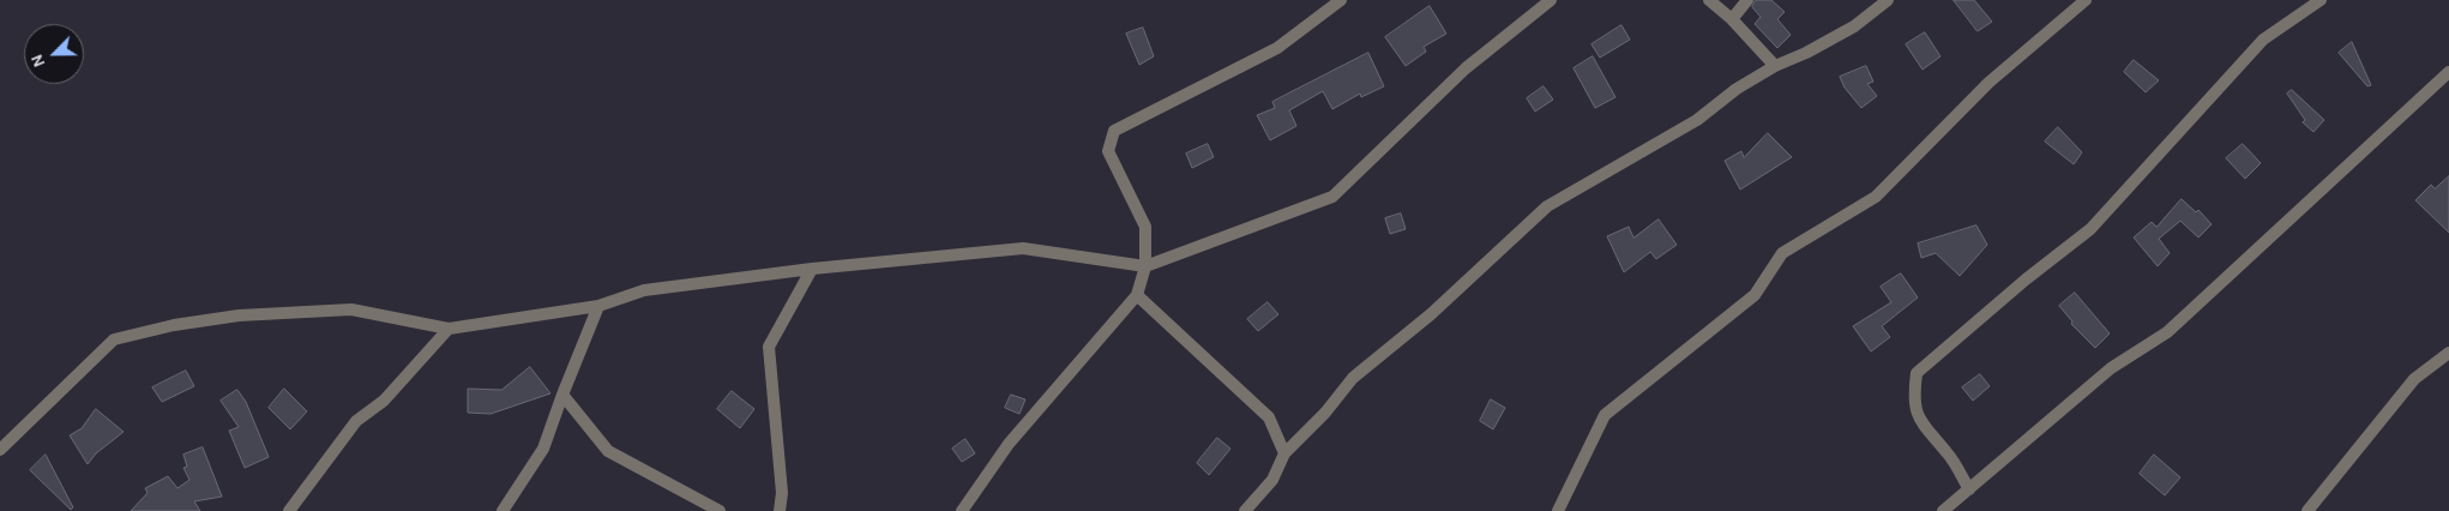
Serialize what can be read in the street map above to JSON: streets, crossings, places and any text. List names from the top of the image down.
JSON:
{
  "north": "bottom left"
}
